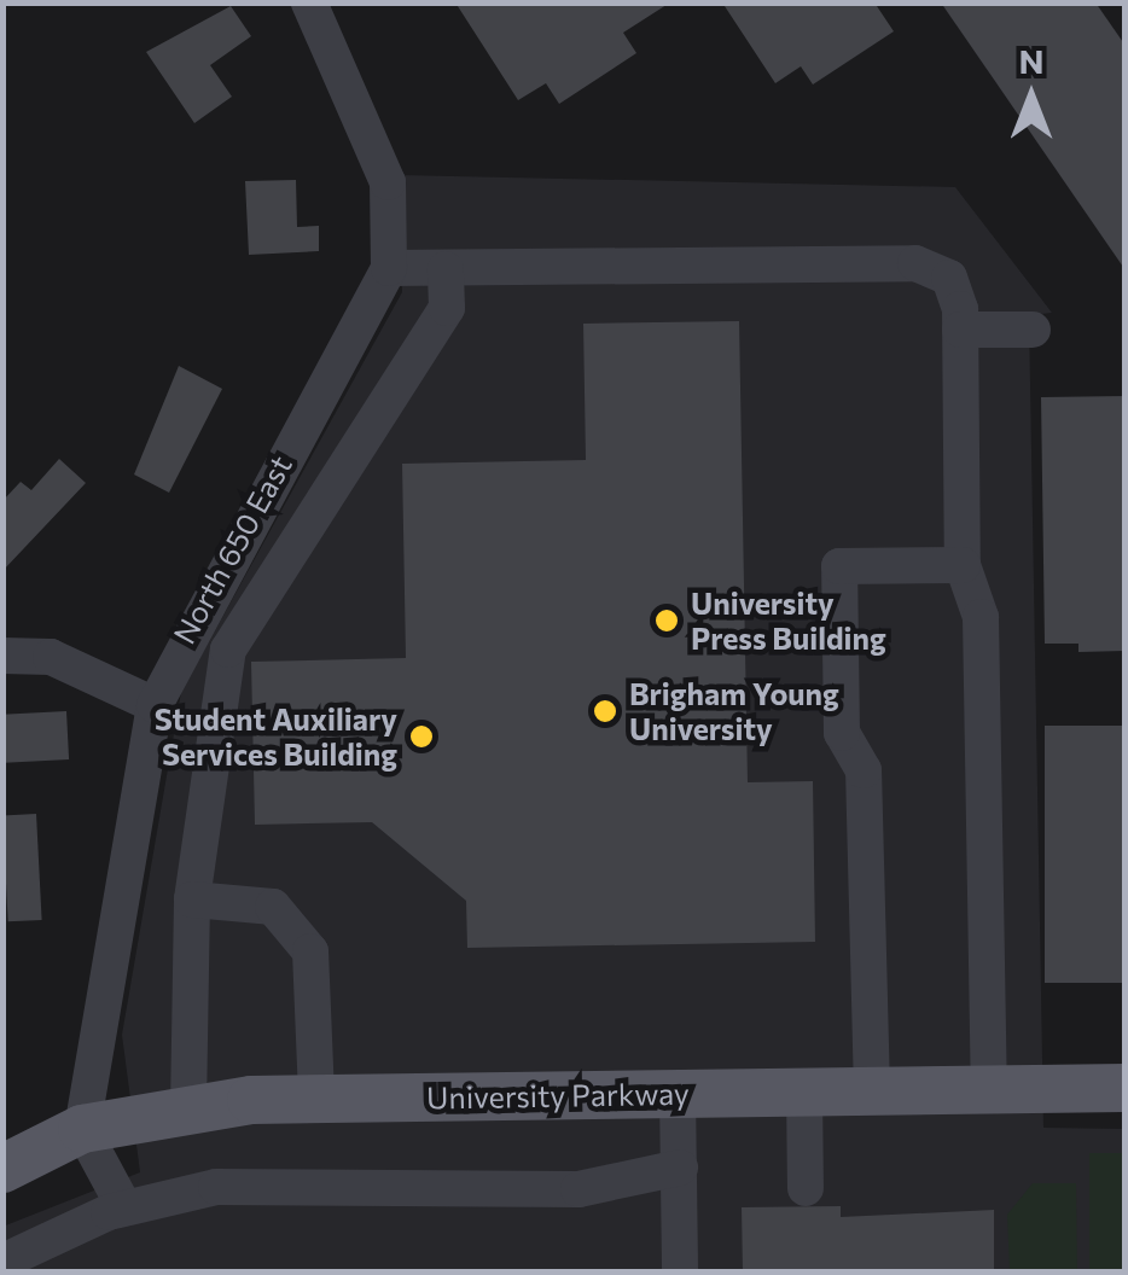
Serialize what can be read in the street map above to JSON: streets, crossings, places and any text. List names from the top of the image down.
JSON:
{
  "streets": {
    "main road": ["University Parkway"],
    "street": ["North 650 East"]
  },
  "crossings": [
    ["North 650 East", "University Parkway"]
  ],
  "places": ["University Press Building", "Brigham Young University", "Student Auxiliary Services Building"],
  "north": "top"
}
